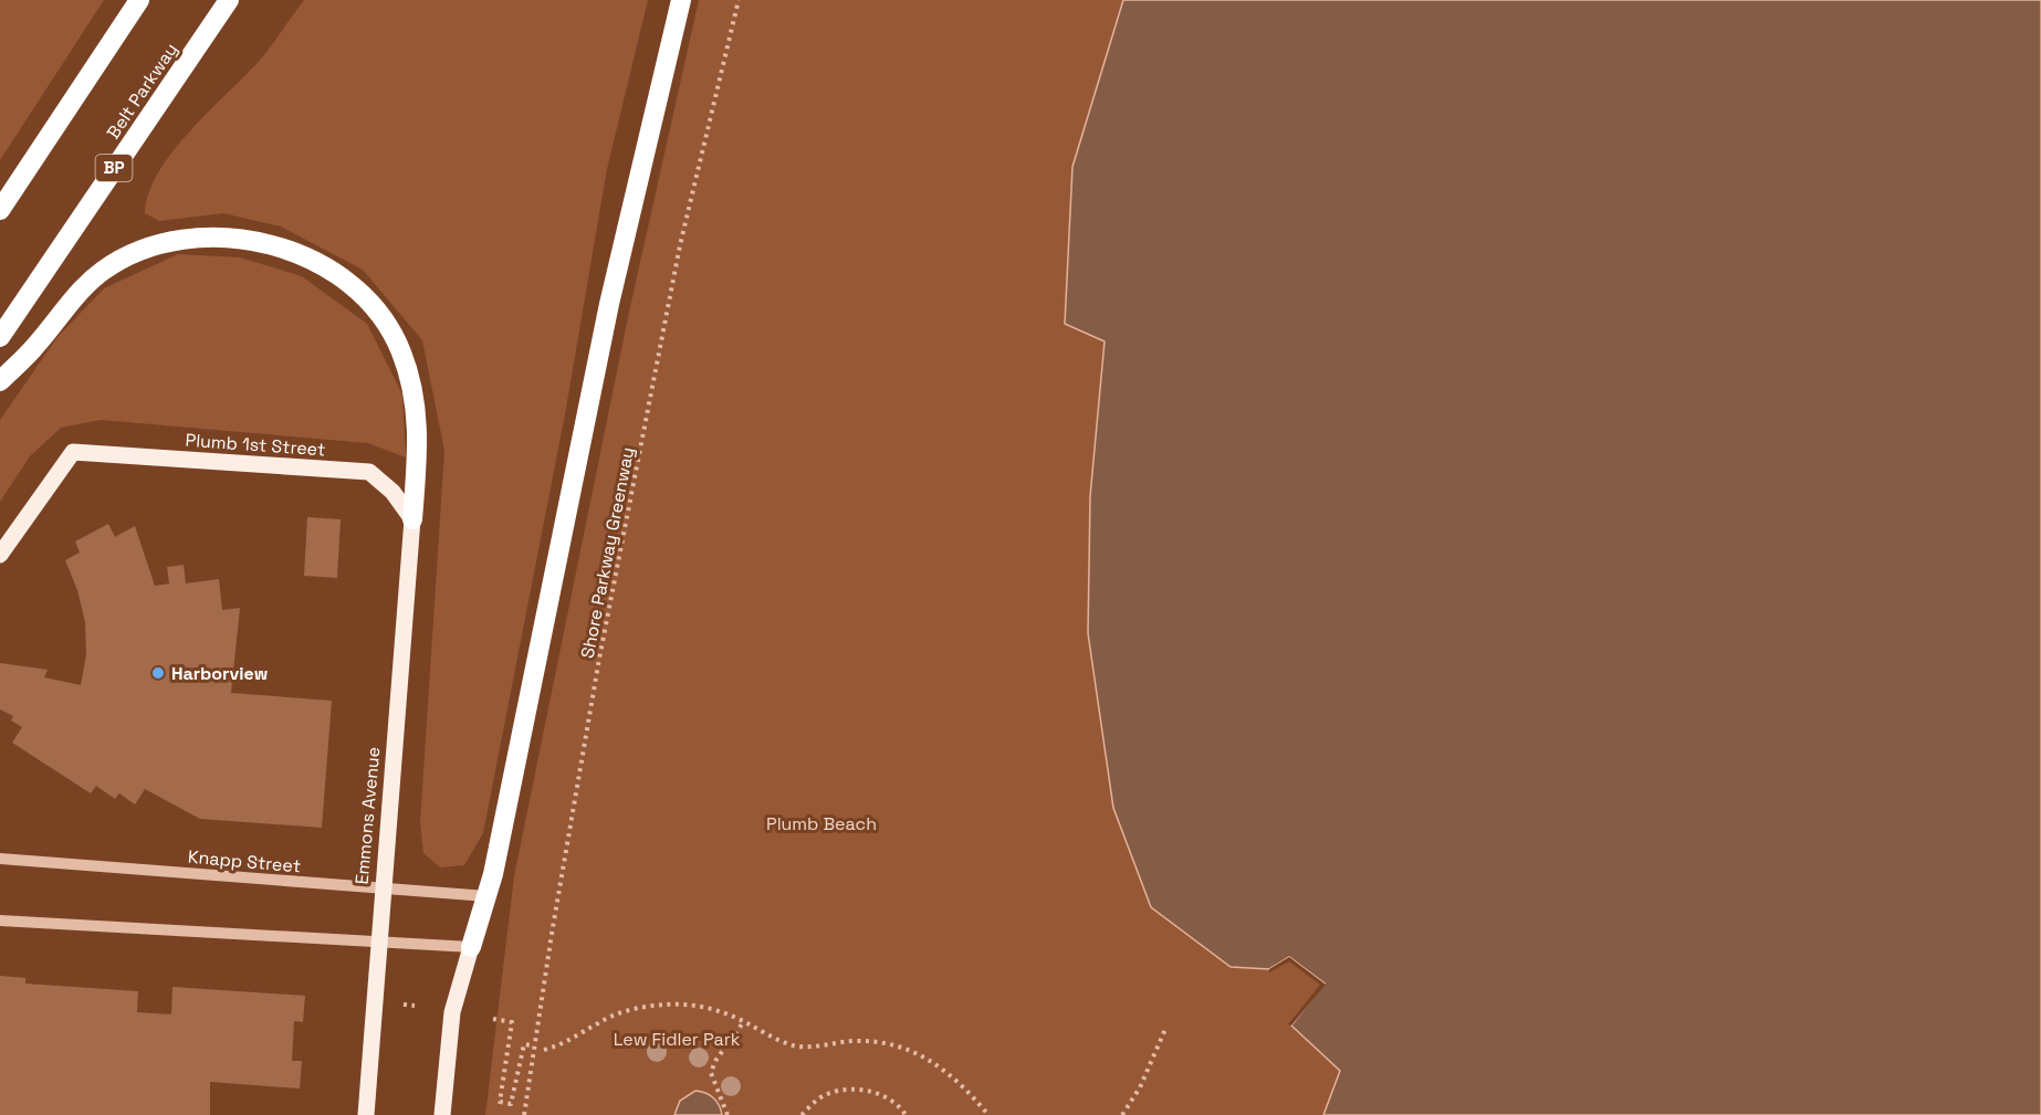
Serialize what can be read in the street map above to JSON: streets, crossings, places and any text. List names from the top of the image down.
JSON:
{
  "streets": {
    "highway": ["Belt Parkway", "BP"],
    "main road": ["Plumb 1st Street", "Emmons Avenue"],
    "street": ["Knapp Street"],
    "path": ["Shore Parkway Greenway"]
  },
  "crossings": [
    ["Plumb 1st Street", "Emmons Avenue"],
    ["Emmons Avenue", "Knapp Street"]
  ],
  "parks": ["Plumb Beach", "Lew Fidler Park"],
  "places": ["Harborview"]
}
